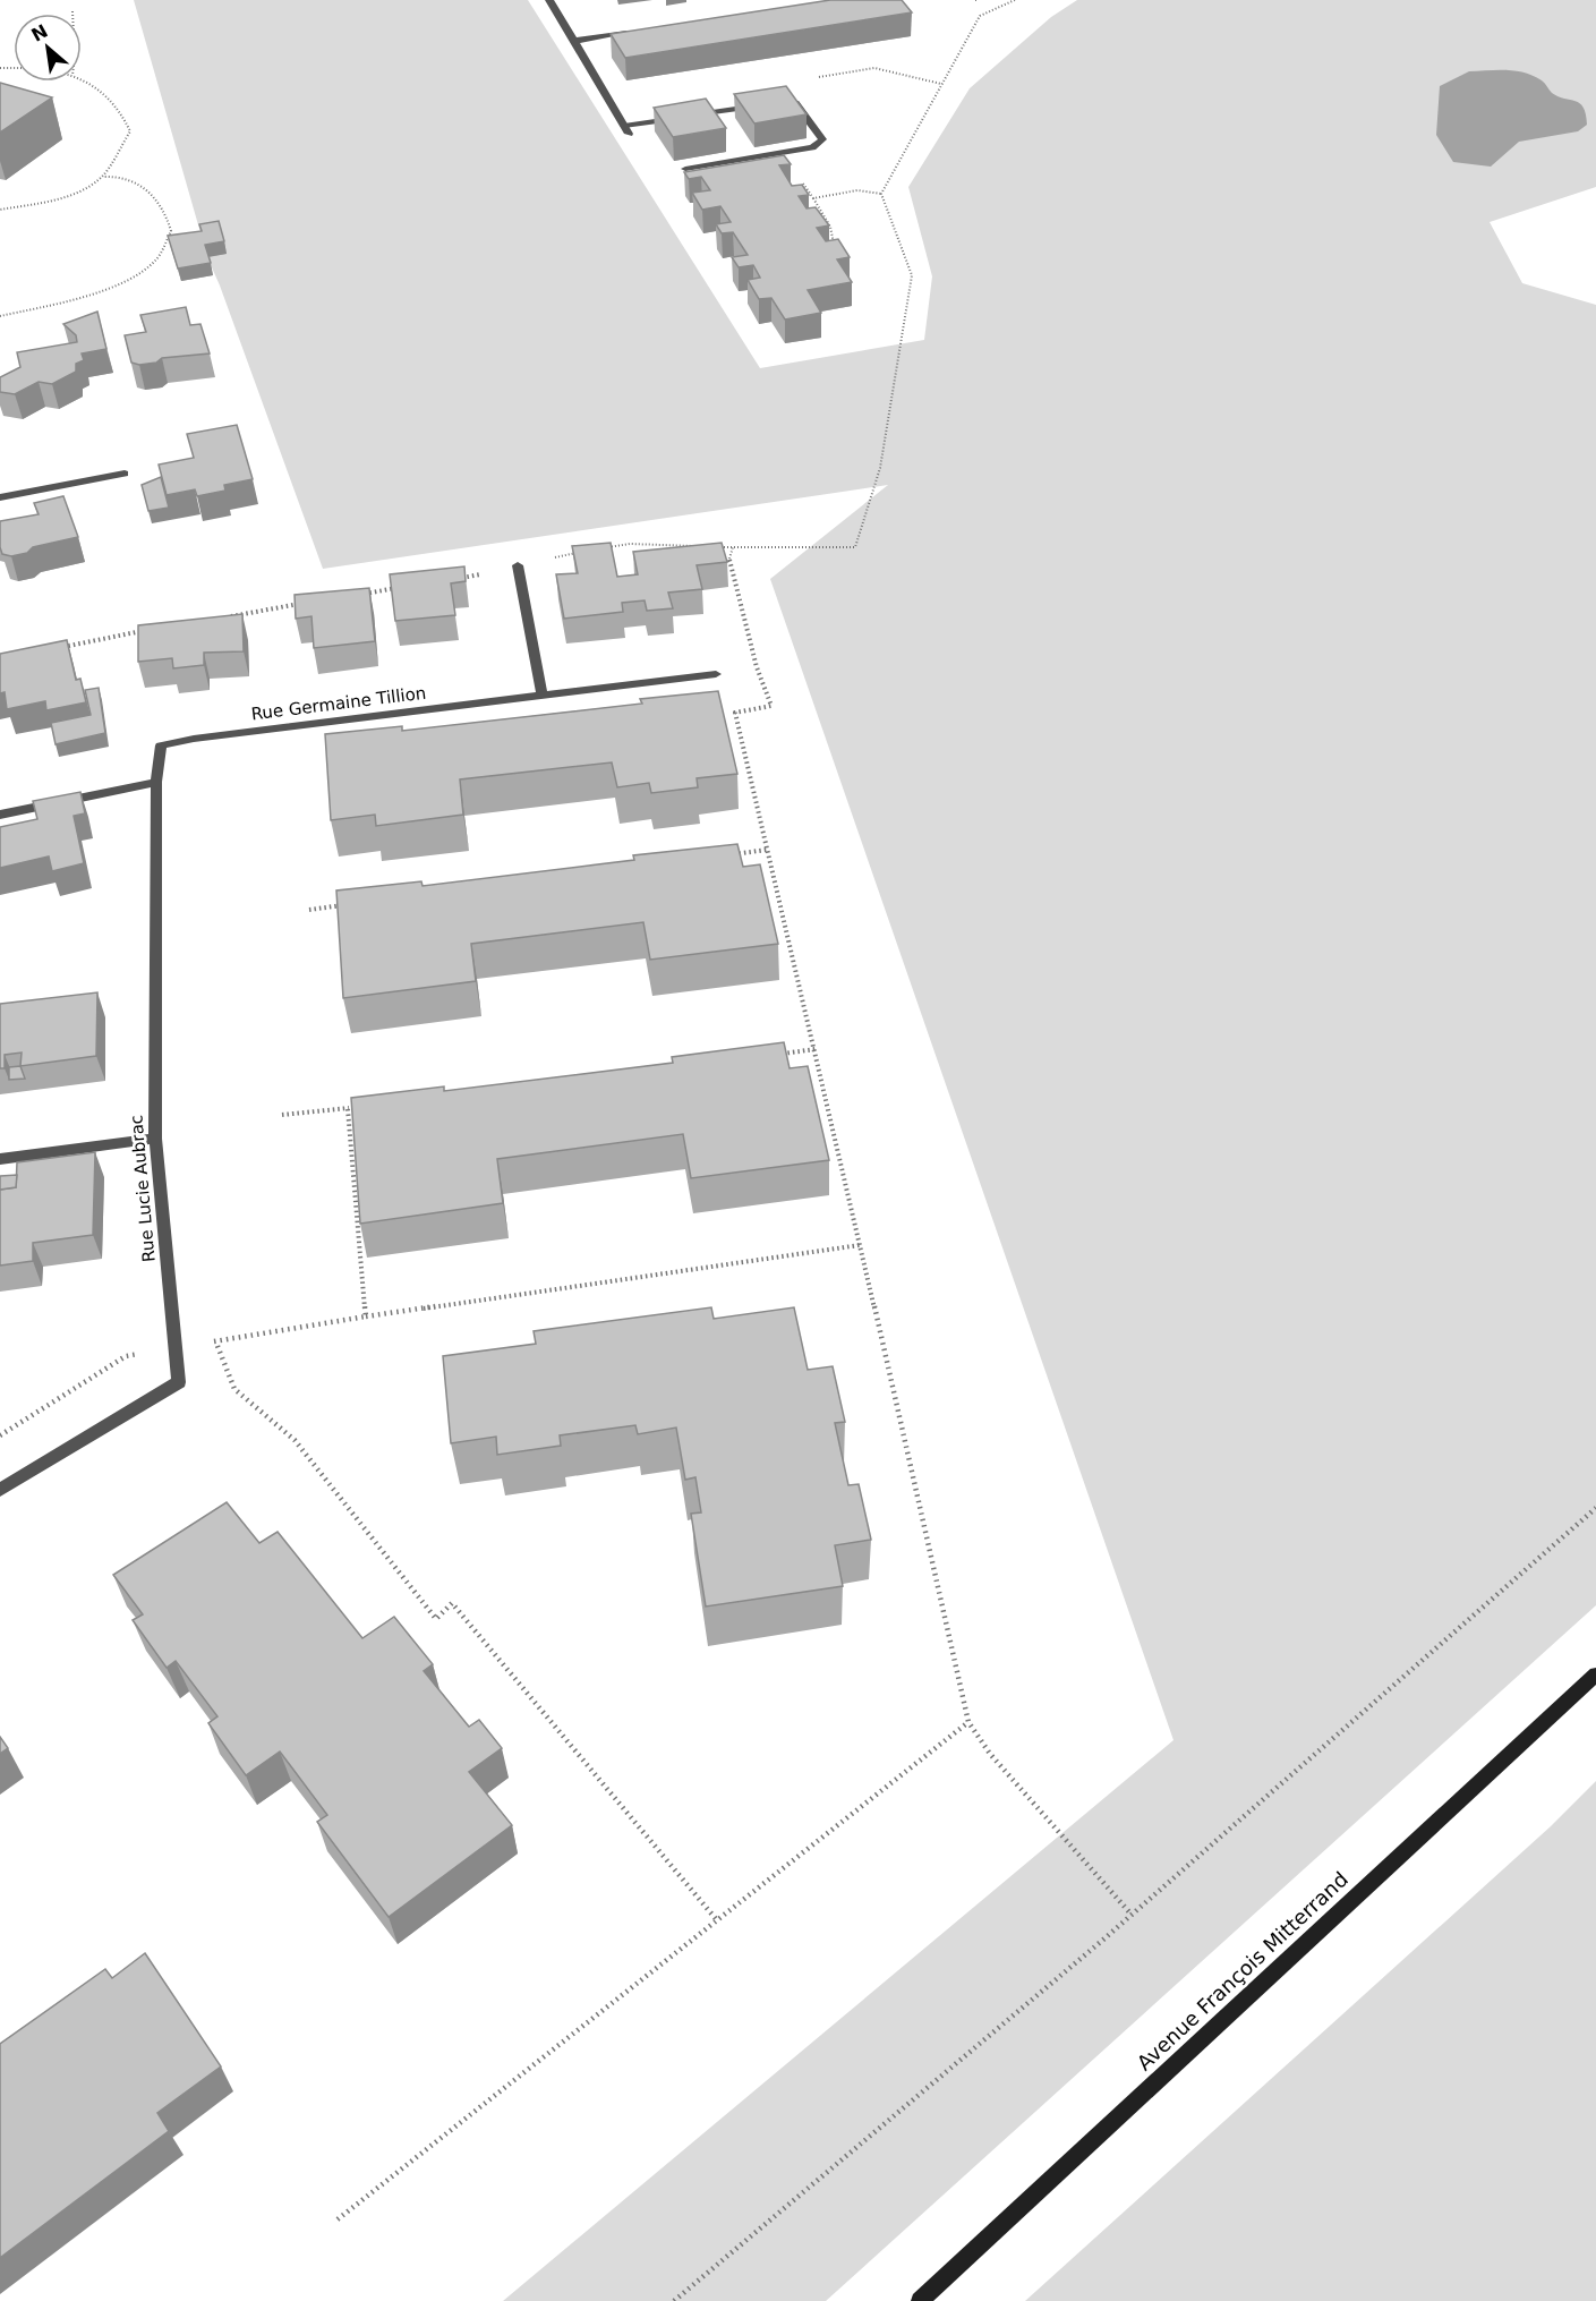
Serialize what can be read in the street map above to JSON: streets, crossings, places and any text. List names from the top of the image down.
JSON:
{
  "streets": {
    "main road": ["Avenue François Mitterrand"],
    "street": ["Rue Germaine Tillion", "Rue Lucie Aubrac"]
  },
  "crossings": [
    ["Rue Germaine Tillion", "Rue Lucie Aubrac"]
  ],
  "north": "top left"
}
